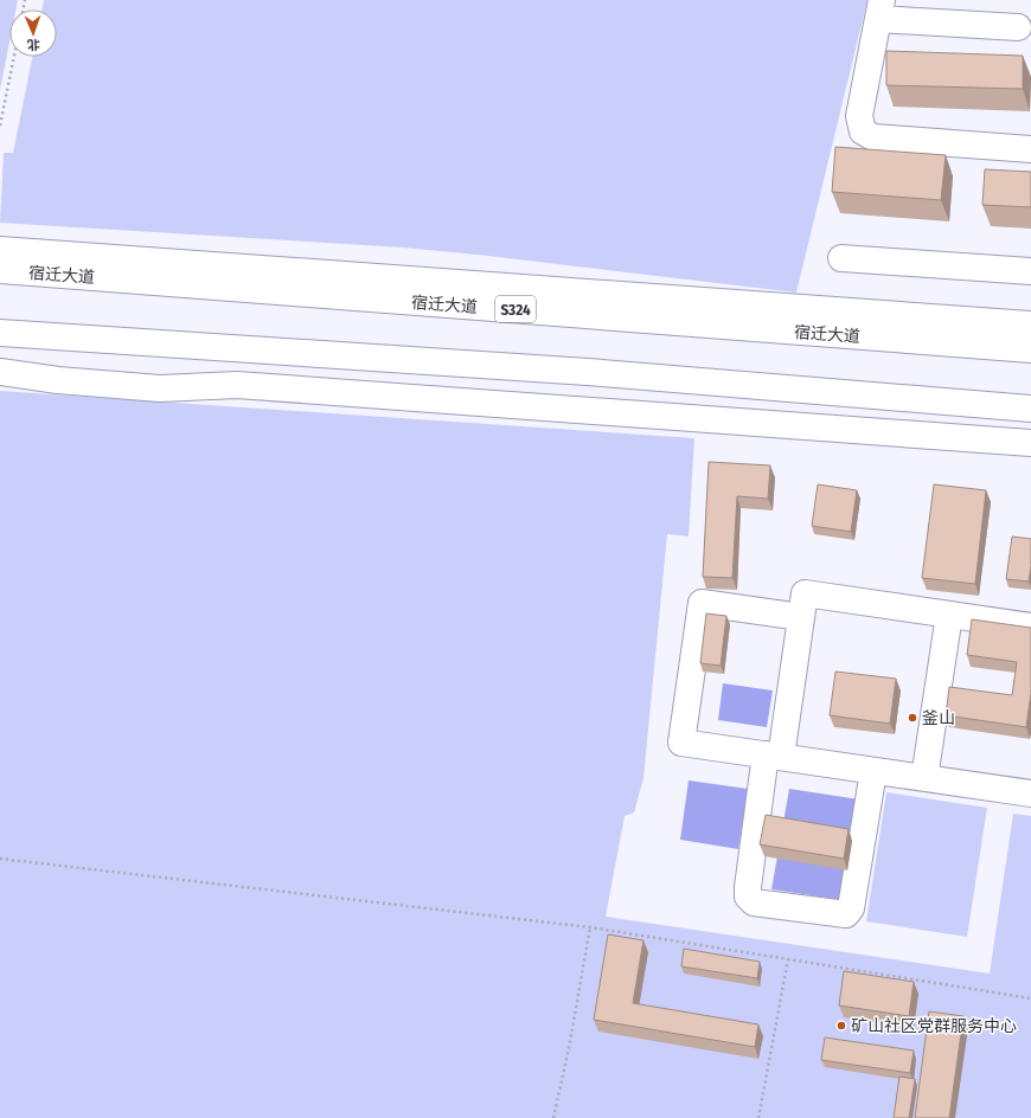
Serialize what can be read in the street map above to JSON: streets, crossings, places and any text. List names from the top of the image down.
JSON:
{
  "streets": {
    "main road": ["宿迁大道", "S324"]
  },
  "places": ["釜山", "矿山社区党群服务中心"],
  "north": "bottom"
}
